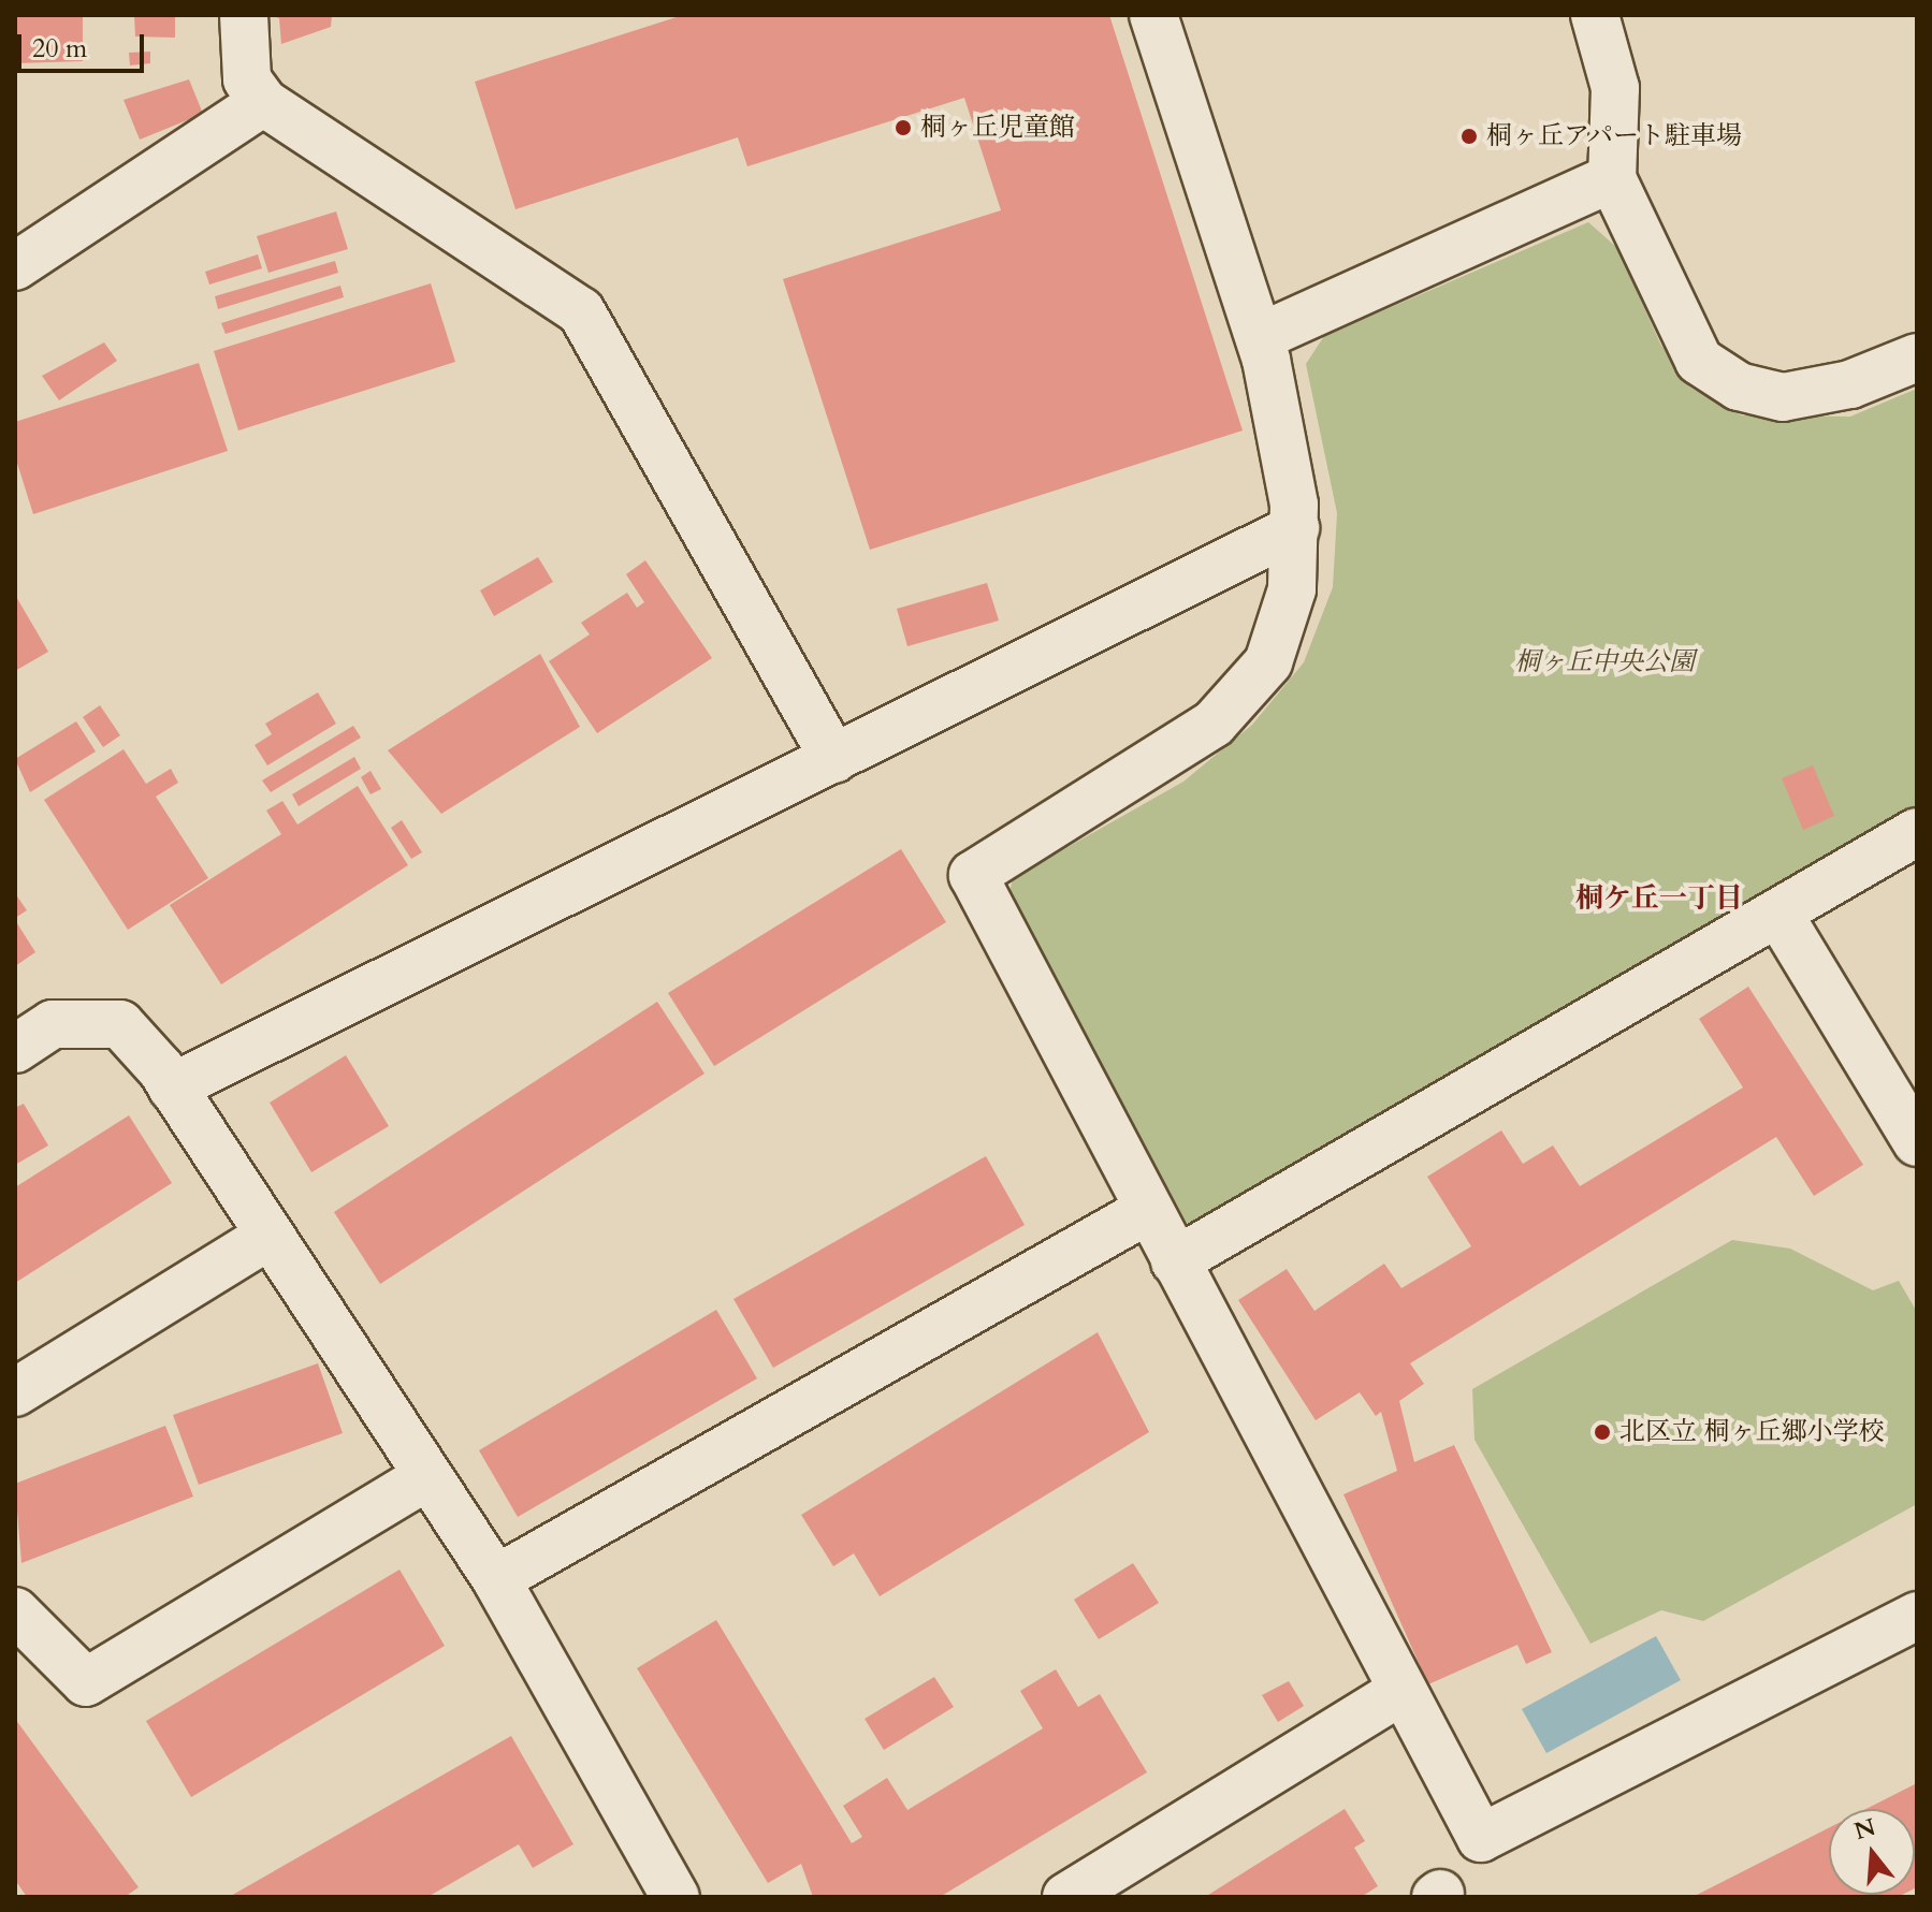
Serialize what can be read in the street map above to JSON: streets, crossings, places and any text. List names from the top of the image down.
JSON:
{
  "districts": ["桐ケ丘一丁目"],
  "parks": ["桐ヶ丘中央公園"],
  "places": ["桐ヶ丘児童館", "桐ヶ丘アパート駐車場", "北区立 桐ヶ丘郷小学校"],
  "scale_bar": "20 m",
  "north": "top"
}
